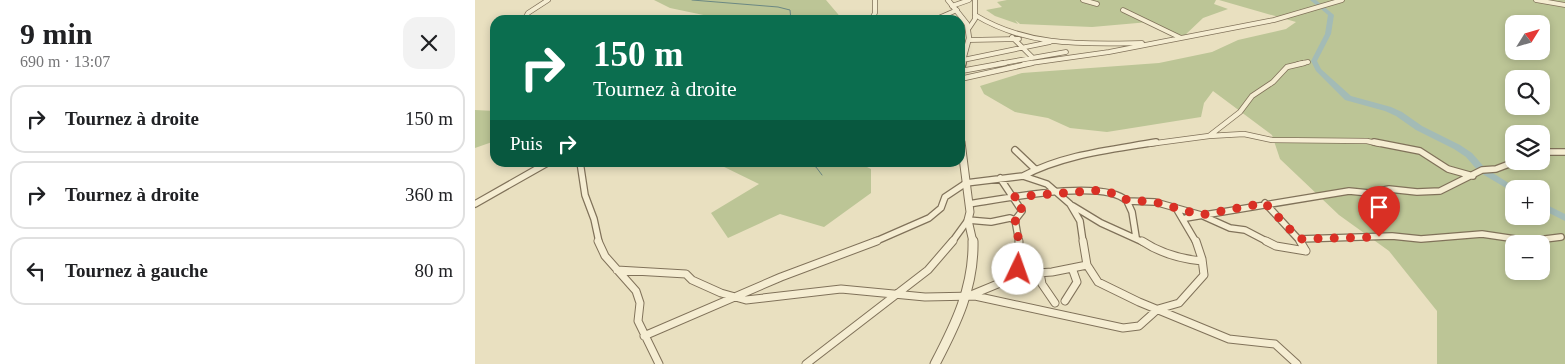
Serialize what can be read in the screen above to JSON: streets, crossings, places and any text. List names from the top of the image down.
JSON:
{
  "north": "top right",
  "page": {
    "heading": ["9 min", "690 m · 13:07"],
    "map_buttons": ["+", "−"],
    "turn": ["150 m", "Tournez à droite"],
    "list": [
      {
        "name": "Tournez à droite",
        "value": "150 m"
      },
      {
        "name": "Tournez à droite",
        "value": "360 m"
      },
      {
        "name": "Tournez à gauche",
        "value": "80 m"
      }
    ],
    "then": "Puis"
  }
}
